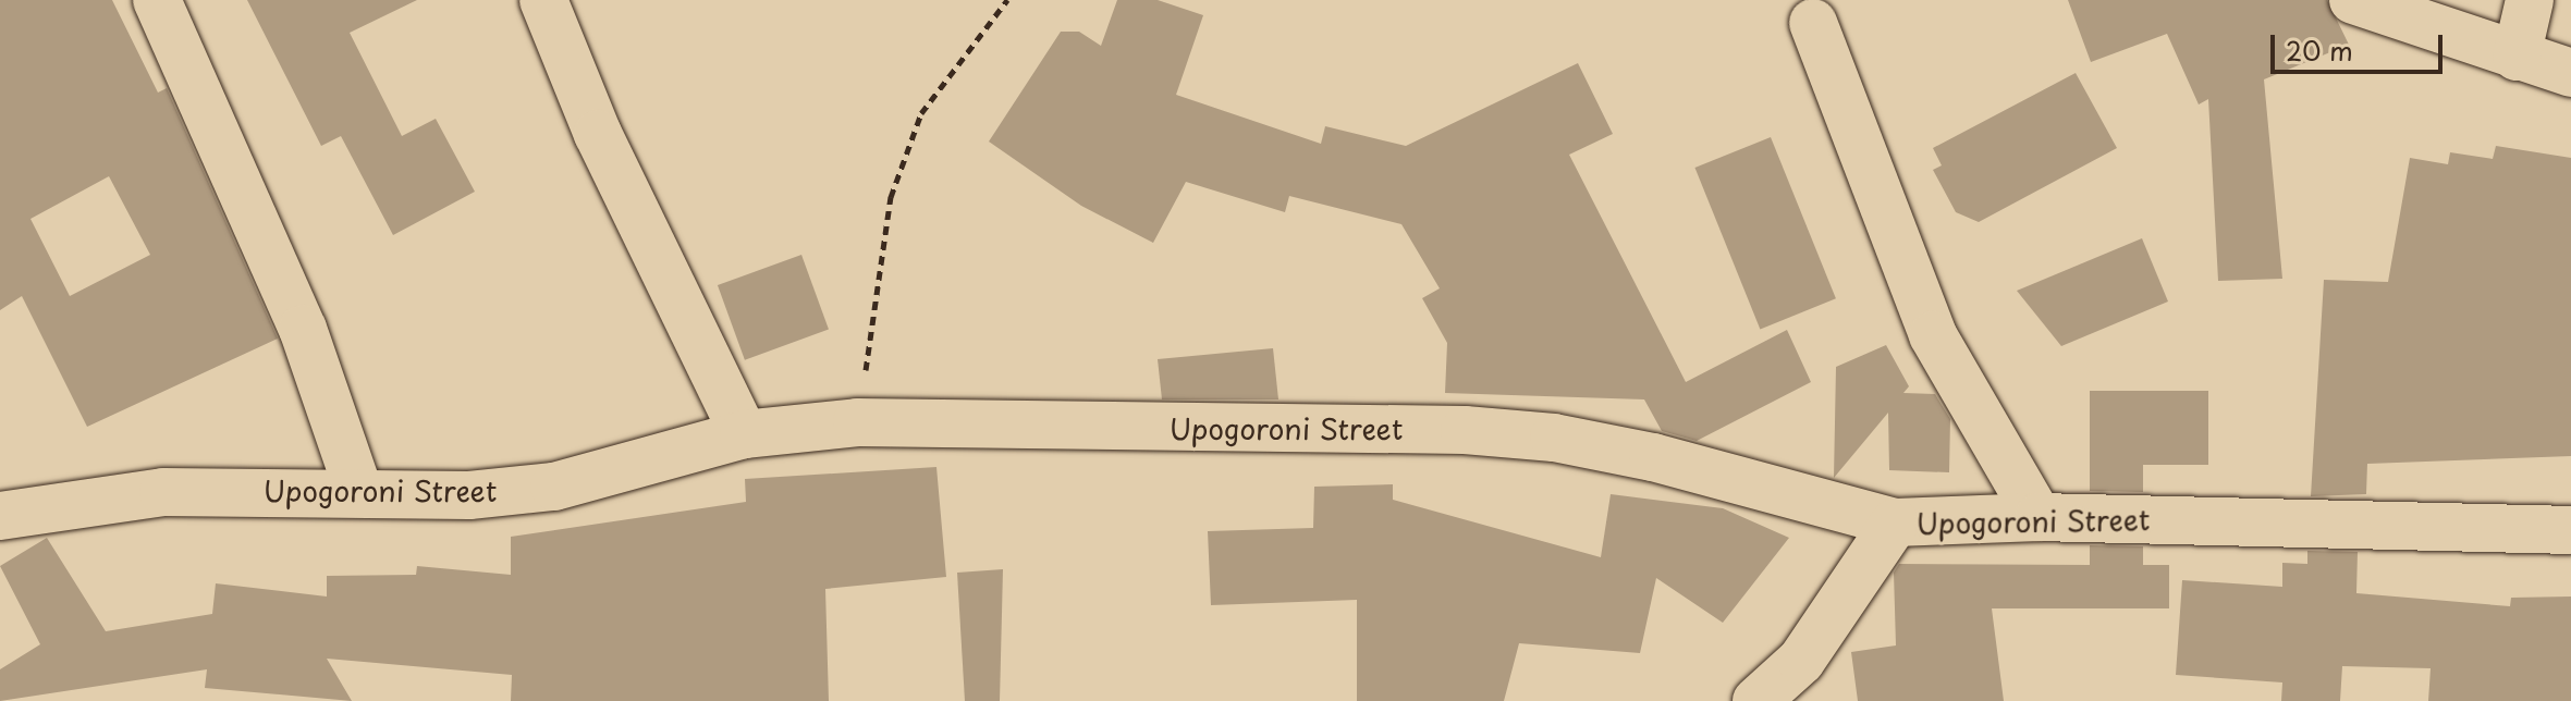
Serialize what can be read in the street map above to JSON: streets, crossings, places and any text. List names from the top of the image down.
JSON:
{
  "streets": {
    "street": ["Upogoroni Street"]
  },
  "scale_bar": "20 m"
}
